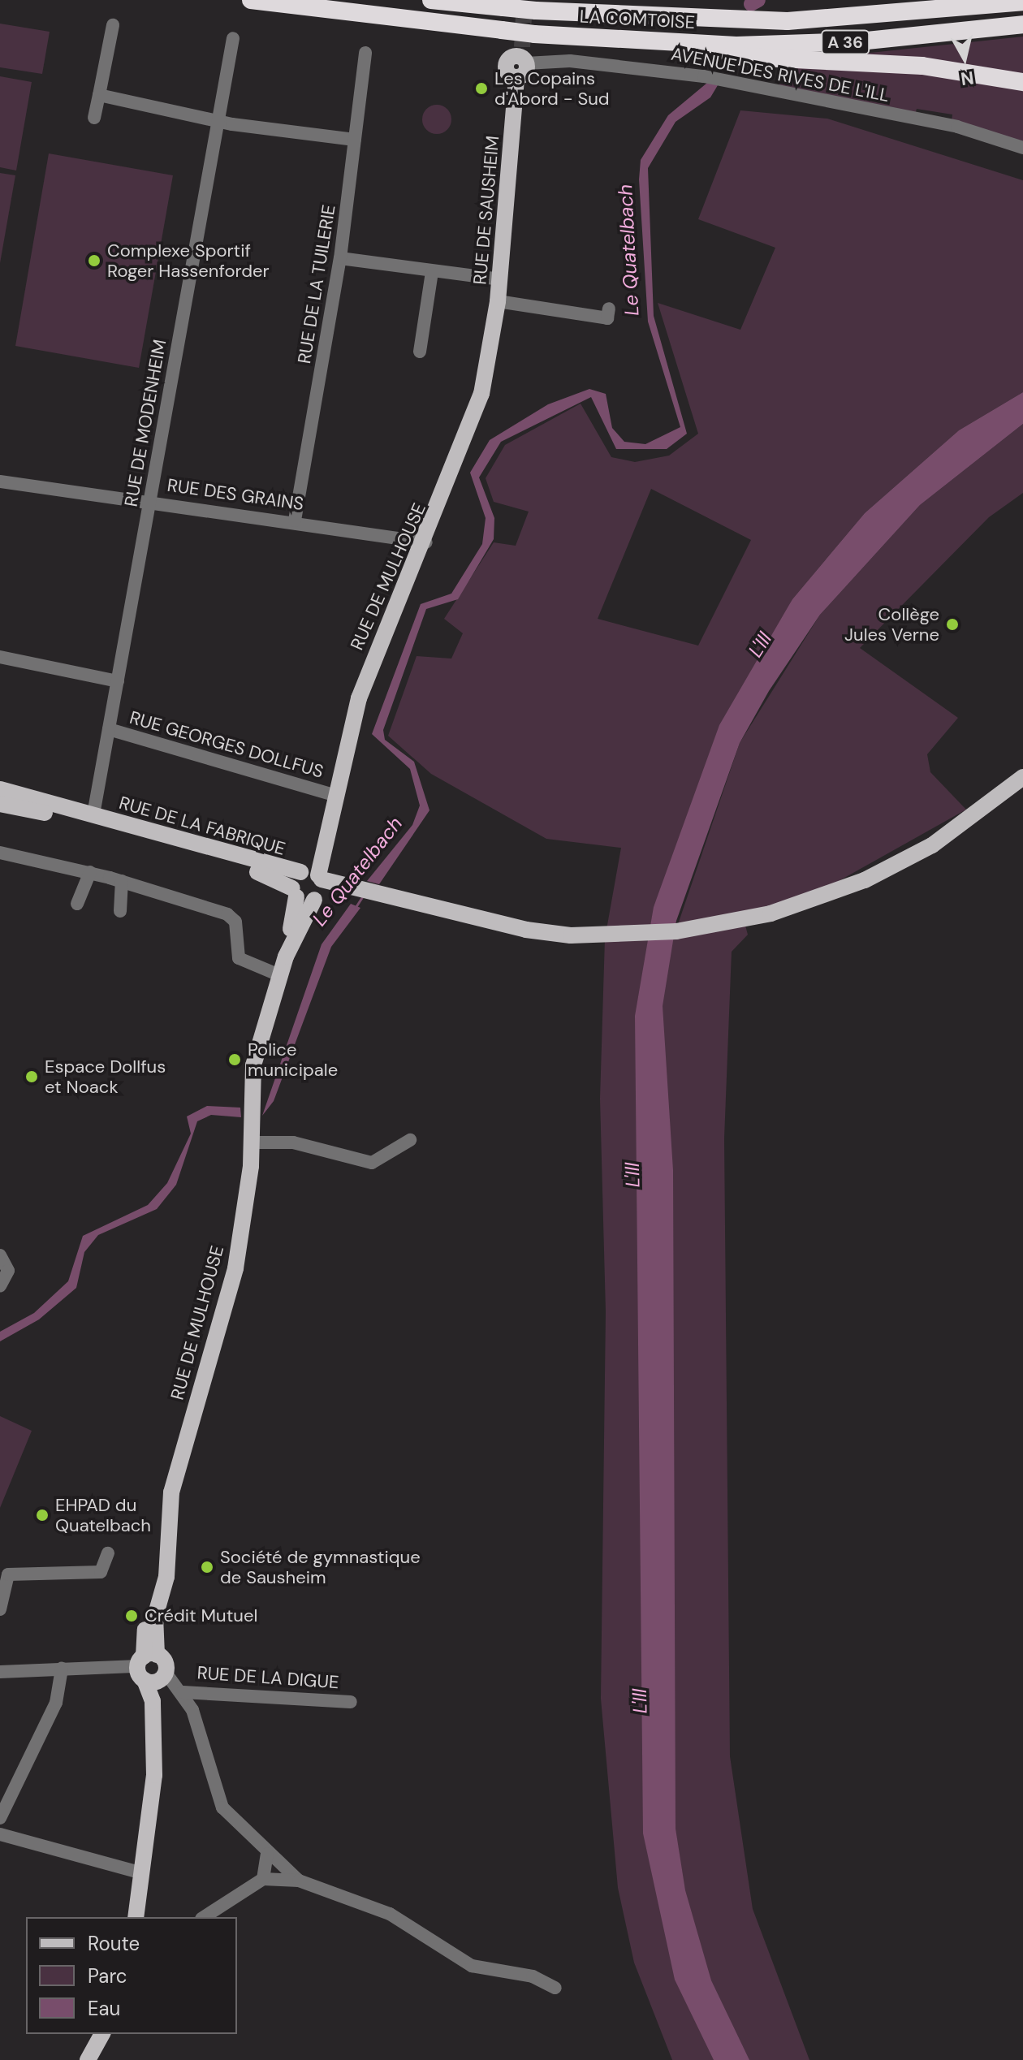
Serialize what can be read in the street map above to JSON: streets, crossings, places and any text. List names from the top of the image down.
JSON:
{
  "streets": {
    "highway": ["LA COMTOISE", "A 36"],
    "main road": ["RUE DE SAUSHEIM", "RUE DE MULHOUSE", "RUE DE LA FABRIQUE"],
    "street": [
      "AVENUE DES RIVES DE L'ILL",
      "RUE DE LA TUILERIE",
      "RUE DE MODENHEIM",
      "RUE DES GRAINS",
      "RUE GEORGES DOLLFUS",
      "RUE DE LA DIGUE"
    ]
  },
  "crossings": [
    ["LA COMTOISE", "AVENUE DES RIVES DE L'ILL"],
    ["LA COMTOISE", "RUE DE SAUSHEIM"],
    ["AVENUE DES RIVES DE L'ILL", "RUE DE SAUSHEIM"],
    ["RUE DE SAUSHEIM", "RUE DE MULHOUSE"],
    ["RUE DE LA TUILERIE", "RUE DES GRAINS"],
    ["RUE DE MODENHEIM", "RUE DES GRAINS"],
    ["RUE DE MODENHEIM", "RUE GEORGES DOLLFUS"],
    ["RUE DE MODENHEIM", "RUE DE LA FABRIQUE"],
    ["RUE DES GRAINS", "RUE DE MULHOUSE"],
    ["RUE DE MULHOUSE", "RUE GEORGES DOLLFUS"],
    ["RUE DE MULHOUSE", "RUE DE LA FABRIQUE"]
  ],
  "water": ["Le Quatelbach", "L'Ill"],
  "places": [
    "Les Copains d'Abord - Sud",
    "Complexe Sportif Roger Hassenforder",
    "Collège Jules Verne",
    "Police municipale",
    "Espace Dollfus et Noack",
    "EHPAD du Quatelbach",
    "Société de gymnastique de Sausheim",
    "Crédit Mutuel"
  ],
  "legend": ["Route", "Parc", "Eau"],
  "north": "bottom"
}
